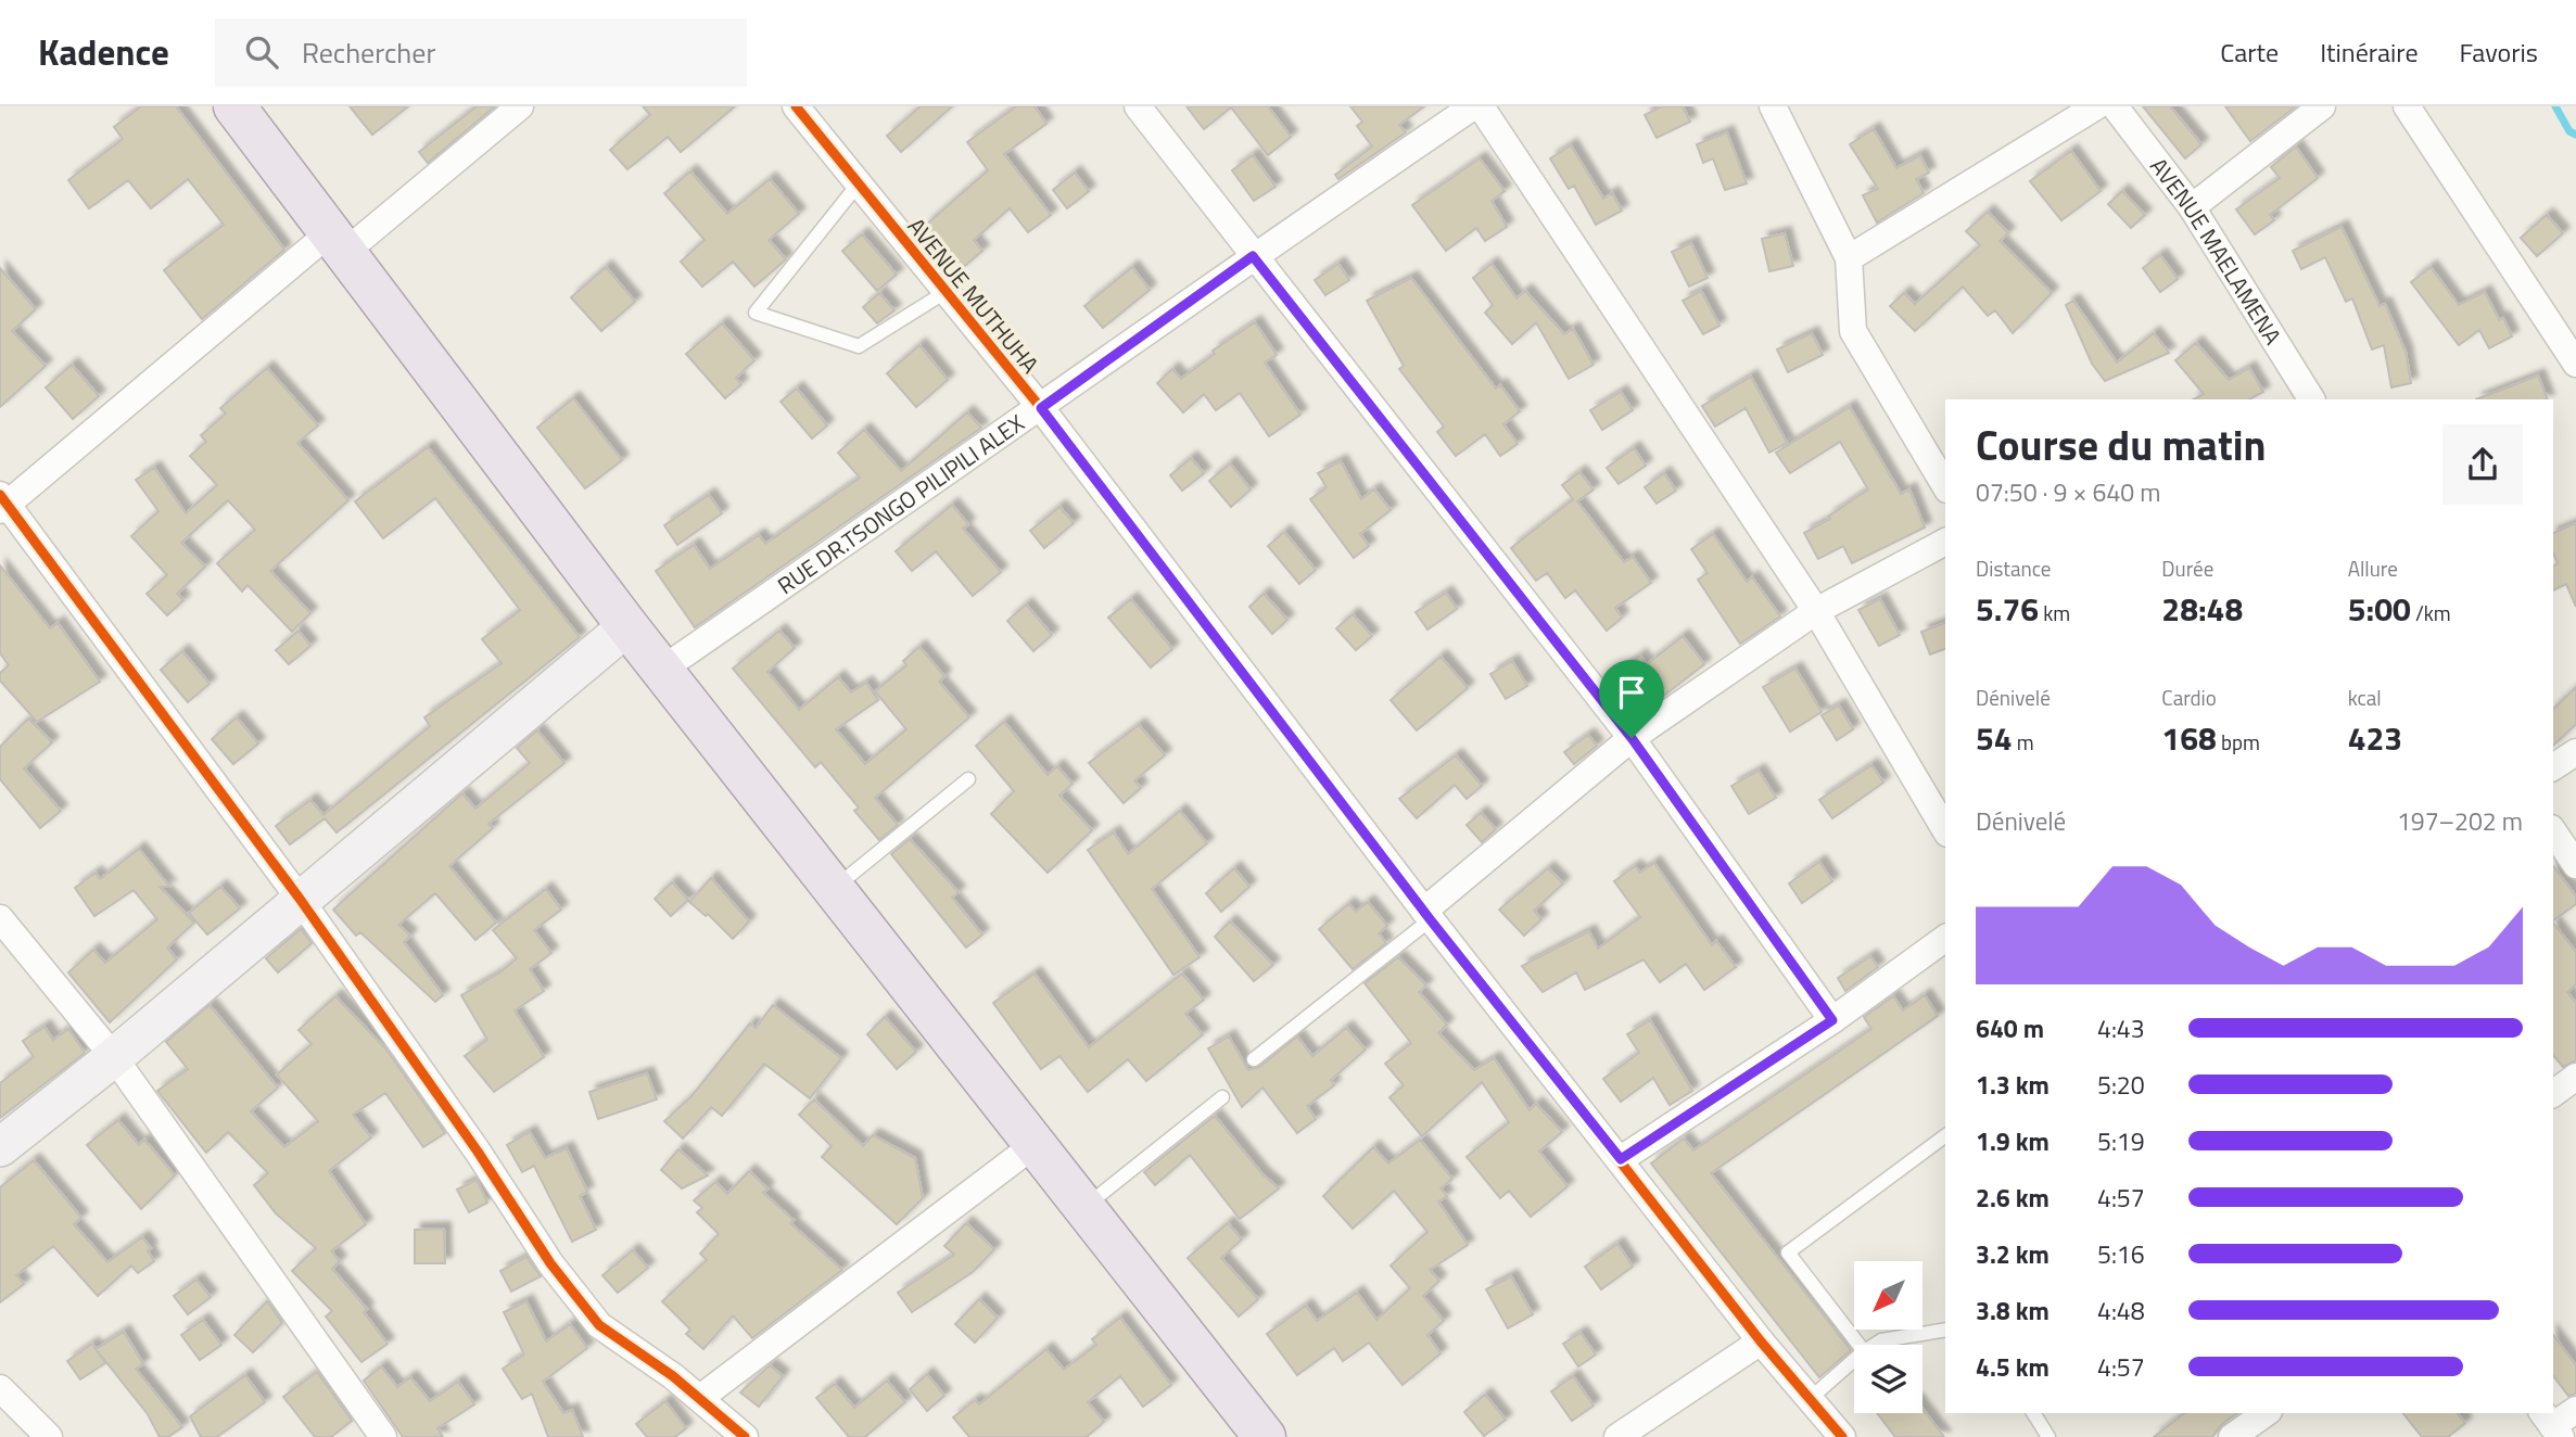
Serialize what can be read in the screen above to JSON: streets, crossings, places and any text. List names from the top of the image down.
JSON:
{
  "streets": {
    "street": ["AVENUE MAELAMENA", "AVENUE MUTHUHA", "RUE DR.TSONGO PILIPILI ALEX"]
  },
  "crossings": [
    ["AVENUE MUTHUHA", "RUE DR.TSONGO PILIPILI ALEX"]
  ],
  "north": "bottom left",
  "page": {
    "header": "Kadence",
    "search": "Rechercher",
    "nav": ["Carte", "Itinéraire", "Favoris"],
    "heading": ["Course du matin", "07:50 · 9 × 640 m"],
    "stats": [
      ["Distance", "5.76 km"],
      ["Durée", "28:48"],
      ["Allure", "5:00 /km"],
      ["Dénivelé", "54 m"],
      ["Cardio", "168 bpm"],
      ["kcal", "423"]
    ],
    "chart": ["Dénivelé", "197–202 m"],
    "list": [
      {
        "name": "640 m",
        "note": "4:43"
      },
      {
        "name": "1.3 km",
        "note": "5:20"
      },
      {
        "name": "1.9 km",
        "note": "5:19"
      },
      {
        "name": "2.6 km",
        "note": "4:57"
      },
      {
        "name": "3.2 km",
        "note": "5:16"
      },
      {
        "name": "3.8 km",
        "note": "4:48"
      },
      {
        "name": "4.5 km",
        "note": "4:57"
      }
    ]
  }
}
